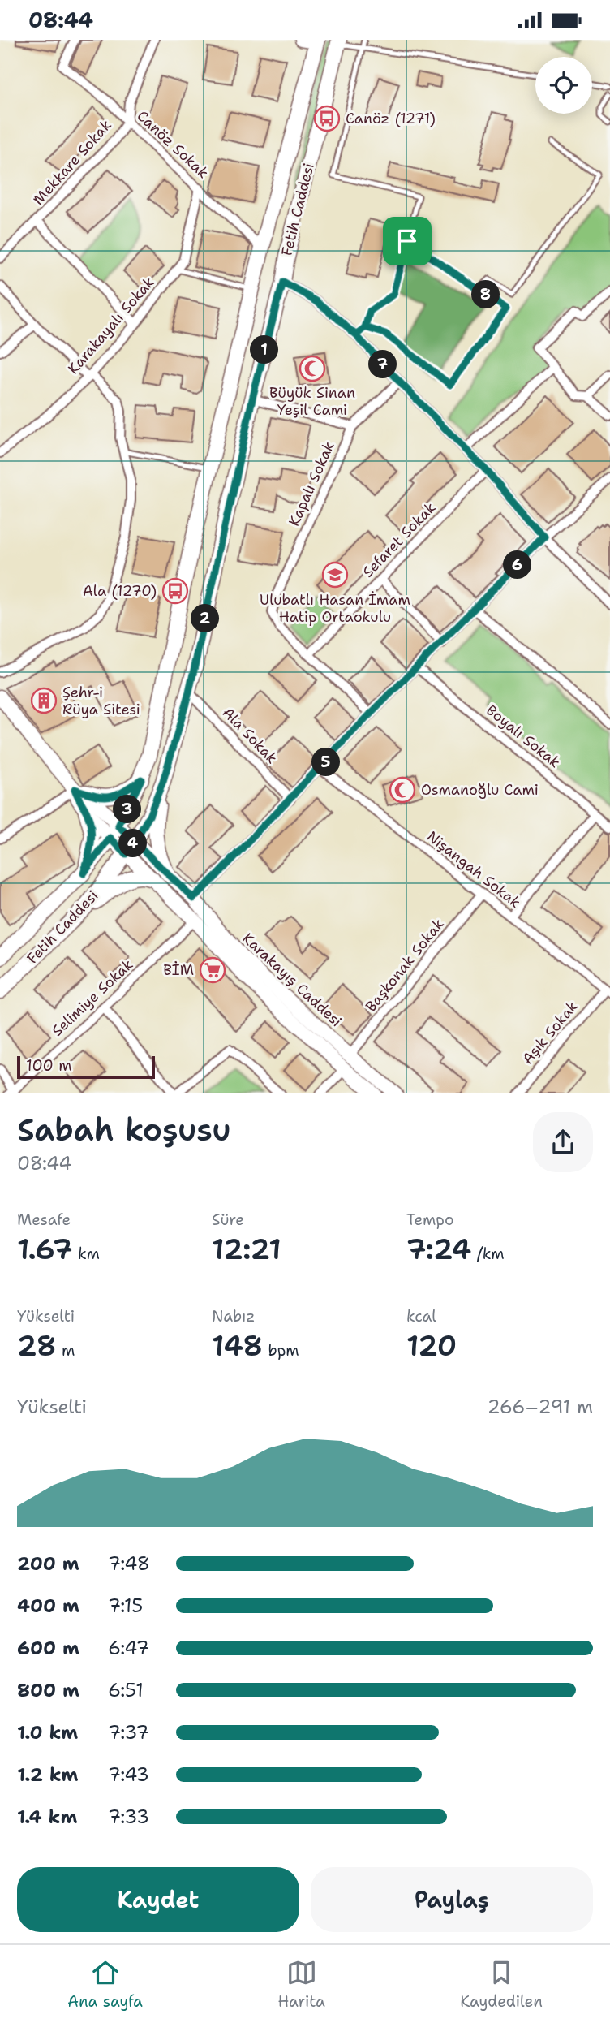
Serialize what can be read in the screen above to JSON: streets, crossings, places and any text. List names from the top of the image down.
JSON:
{
  "streets": {
    "main road": ["Fetih Caddesi", "Karakayış Caddesi"],
    "street": [
      "Canöz Sokak",
      "Mekkare Sokak",
      "Karakayalı Sokak",
      "Kapalı Sokak",
      "Sefaret Sokak",
      "Ala Sokak",
      "Boyalı Sokak",
      "Nişangah Sokak",
      "Başkonak Sokak",
      "Selimiye Sokak",
      "Aşık Sokak"
    ]
  },
  "crossings": [
    ["Canöz Sokak", "Mekkare Sokak"],
    ["Canöz Sokak", "Fetih Caddesi"],
    ["Canöz Sokak", "Karakayalı Sokak"],
    ["Fetih Caddesi", "Ala Sokak"],
    ["Fetih Caddesi", "Karakayış Caddesi"],
    ["Kapalı Sokak", "Sefaret Sokak"],
    ["Nişangah Sokak", "Başkonak Sokak"],
    ["Nişangah Sokak", "Aşık Sokak"],
    ["Başkonak Sokak", "Karakayış Caddesi"],
    ["Karakayış Caddesi", "Selimiye Sokak"]
  ],
  "places": {
    "bus stop": ["Canöz (1271)", "Ala (1270)"],
    "mosque": ["Büyük Sinan Yeşil Cami", "Osmanoğlu Cami"],
    "school or university": ["Ulubatlı Hasan İmam Hatip Ortaokulu"],
    "building": ["Şehr-i Rüya Sitesi"],
    "supermarket": ["BİM"]
  },
  "scale_bar": "100 m",
  "page": {
    "status": "08:44",
    "pins": [
      "8",
      "1",
      "7",
      "6",
      "2",
      "5",
      "3",
      "4"
    ],
    "scale": "100 m",
    "heading": ["Sabah koşusu", "08:44"],
    "stats": [
      ["Mesafe", "1.67 km"],
      ["Süre", "12:21"],
      ["Tempo", "7:24 /km"],
      ["Yükselti", "28 m"],
      ["Nabız", "148 bpm"],
      ["kcal", "120"]
    ],
    "chart": ["Yükselti", "266–291 m"],
    "list": [
      {
        "name": "200 m",
        "note": "7:48"
      },
      {
        "name": "400 m",
        "note": "7:15"
      },
      {
        "name": "600 m",
        "note": "6:47"
      },
      {
        "name": "800 m",
        "note": "6:51"
      },
      {
        "name": "1.0 km",
        "note": "7:37"
      },
      {
        "name": "1.2 km",
        "note": "7:43"
      },
      {
        "name": "1.4 km",
        "note": "7:33"
      }
    ],
    "buttons": ["Kaydet", "Paylaş"],
    "tabs": ["Ana sayfa", "Harita", "Kaydedilen"]
  }
}
